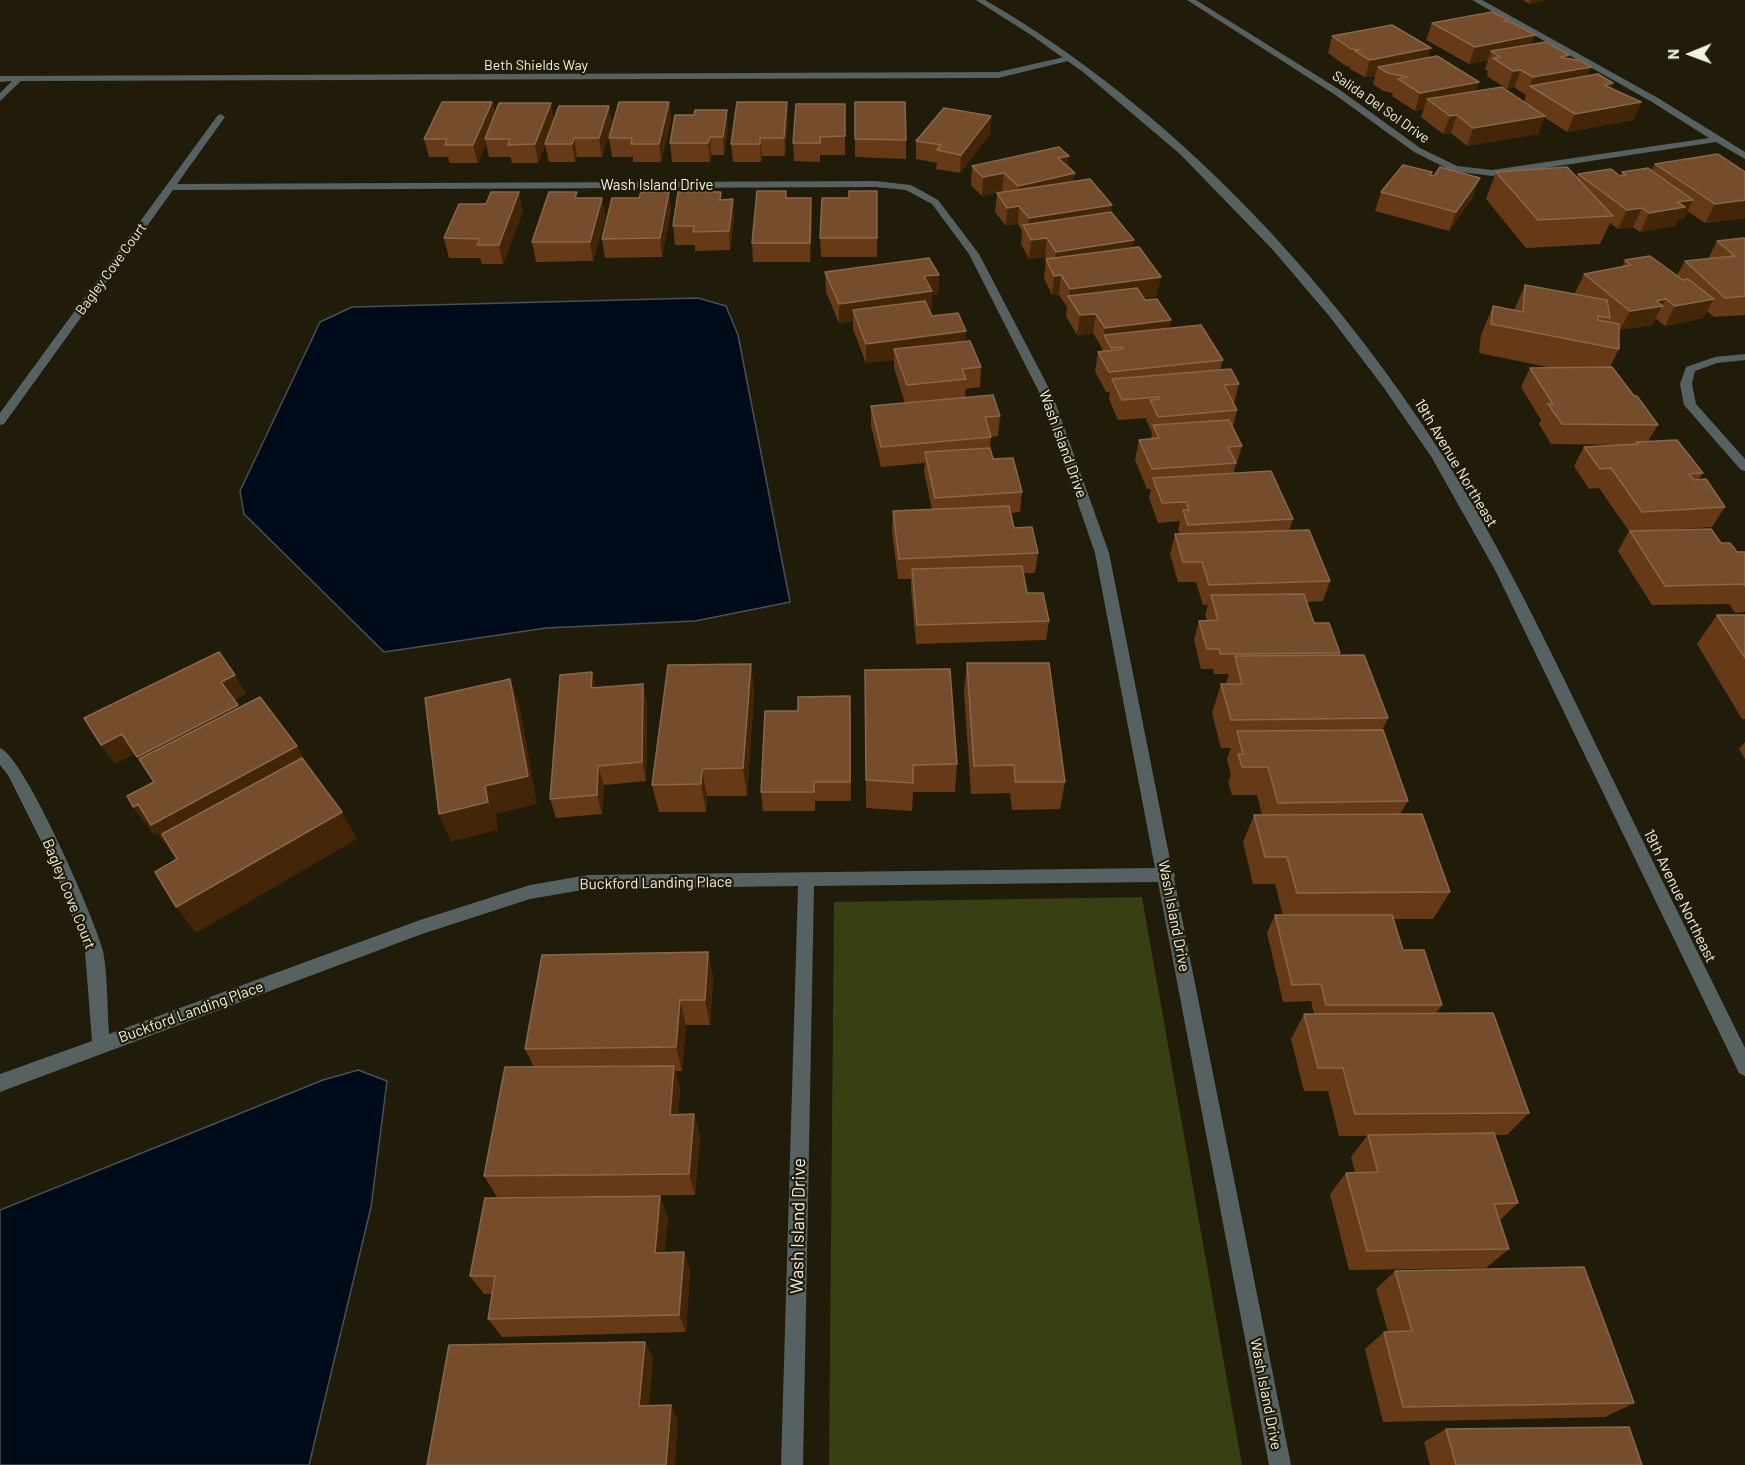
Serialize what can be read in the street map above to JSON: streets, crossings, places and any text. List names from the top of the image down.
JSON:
{
  "streets": {
    "street": [
      "Beth Shields Way",
      "Salida Del Sol Drive",
      "Wash Island Drive",
      "Bagley Cove Court",
      "19th Avenue Northeast",
      "Buckford Landing Place"
    ]
  },
  "crossings": [
    ["Beth Shields Way", "19th Avenue Northeast"],
    ["Wash Island Drive", "Bagley Cove Court"],
    ["Wash Island Drive", "Buckford Landing Place"],
    ["Bagley Cove Court", "Buckford Landing Place"]
  ],
  "north": "left"
}
